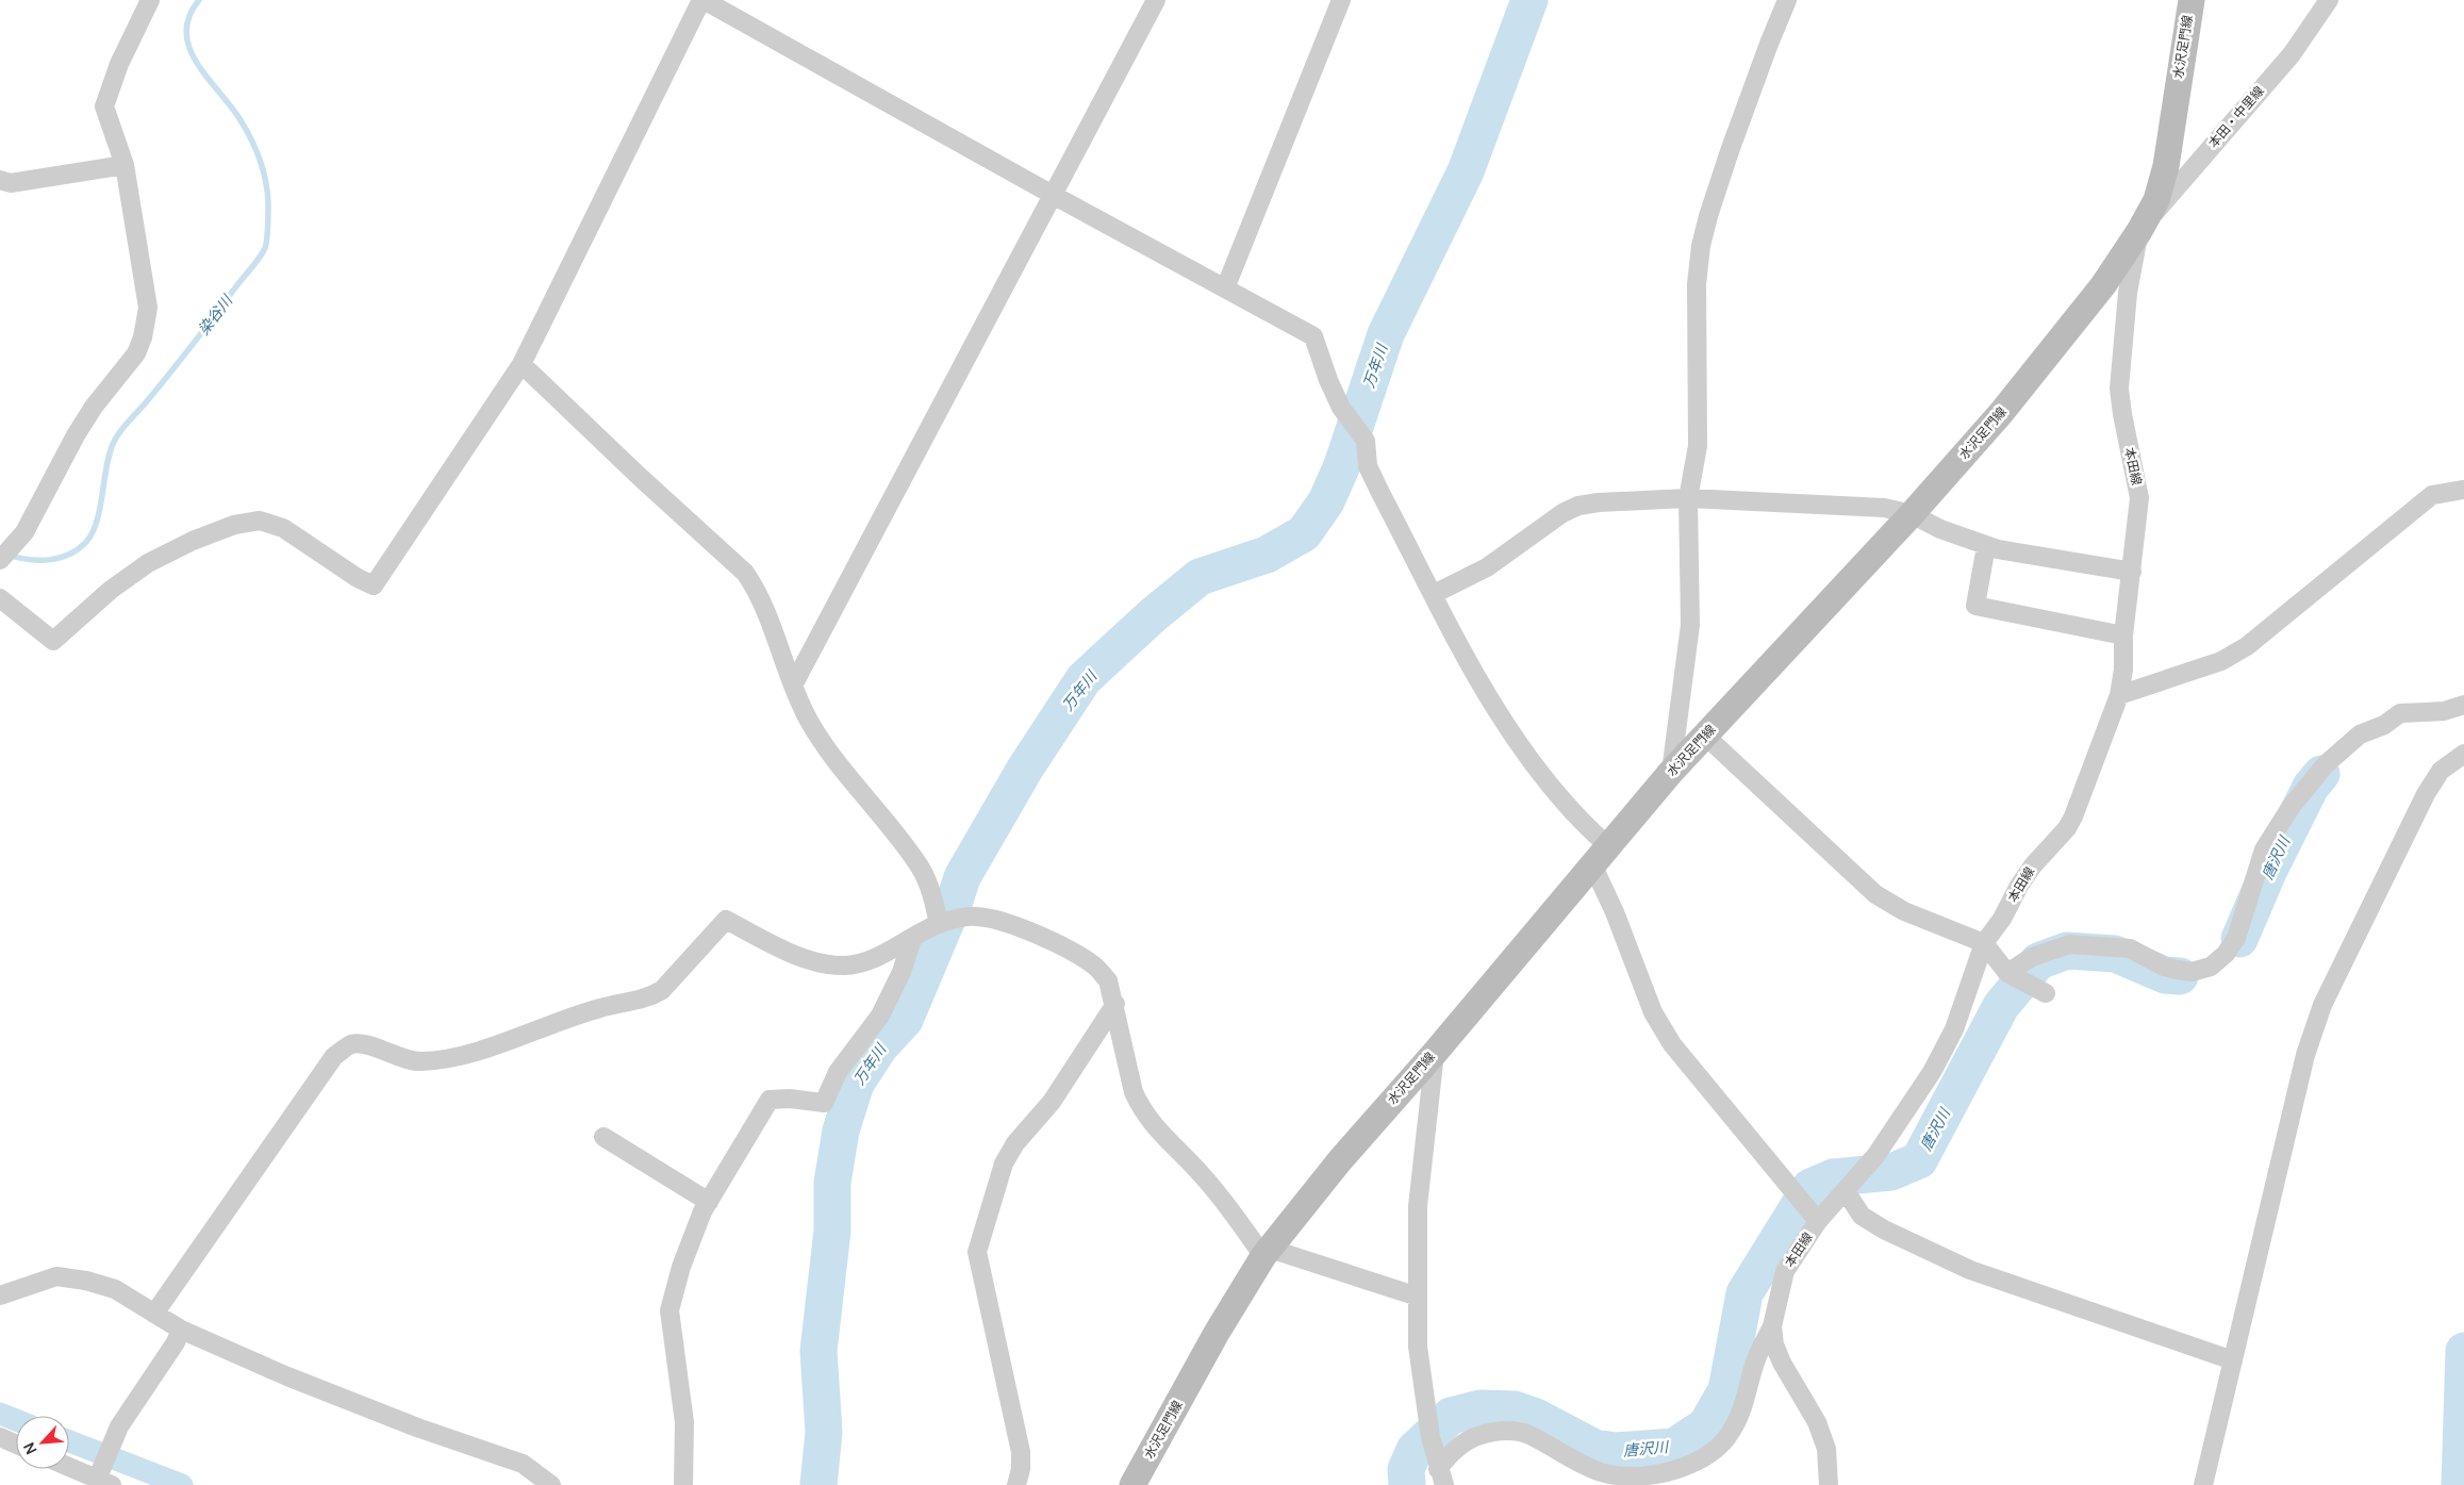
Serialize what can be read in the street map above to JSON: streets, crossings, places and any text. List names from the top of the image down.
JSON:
{
  "streets": {
    "main road": ["水沢足門線"],
    "street": ["本田・中里線", "本田線"]
  },
  "crossings": [
    ["水沢足門線", "本田・中里線"],
    ["水沢足門線", "本田線"],
    ["本田・中里線", "本田線"]
  ],
  "water": ["染谷川", "万年川", "唐沢川"],
  "north": "bottom left"
}
